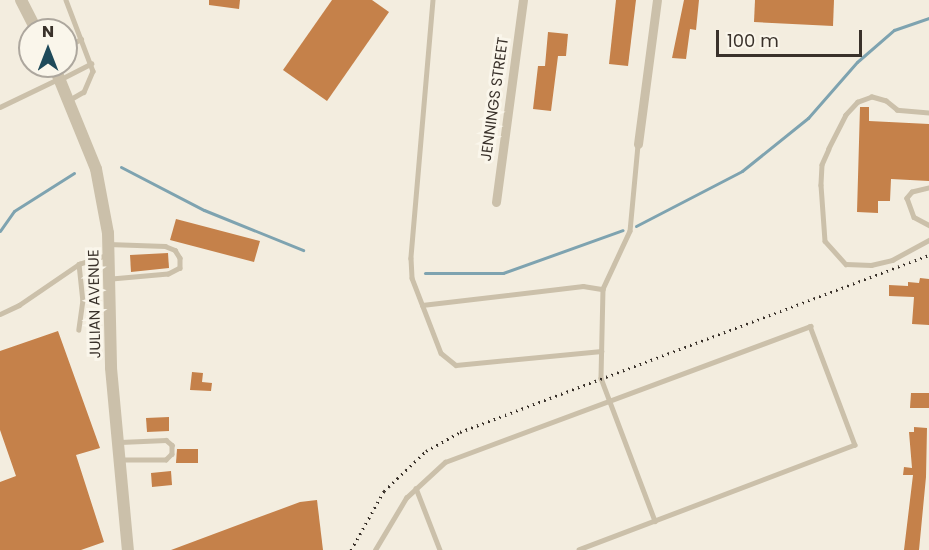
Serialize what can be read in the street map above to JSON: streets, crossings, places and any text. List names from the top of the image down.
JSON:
{
  "streets": {
    "street": ["JENNINGS STREET", "JULIAN AVENUE"]
  },
  "scale_bar": "100 m",
  "north": "top"
}
